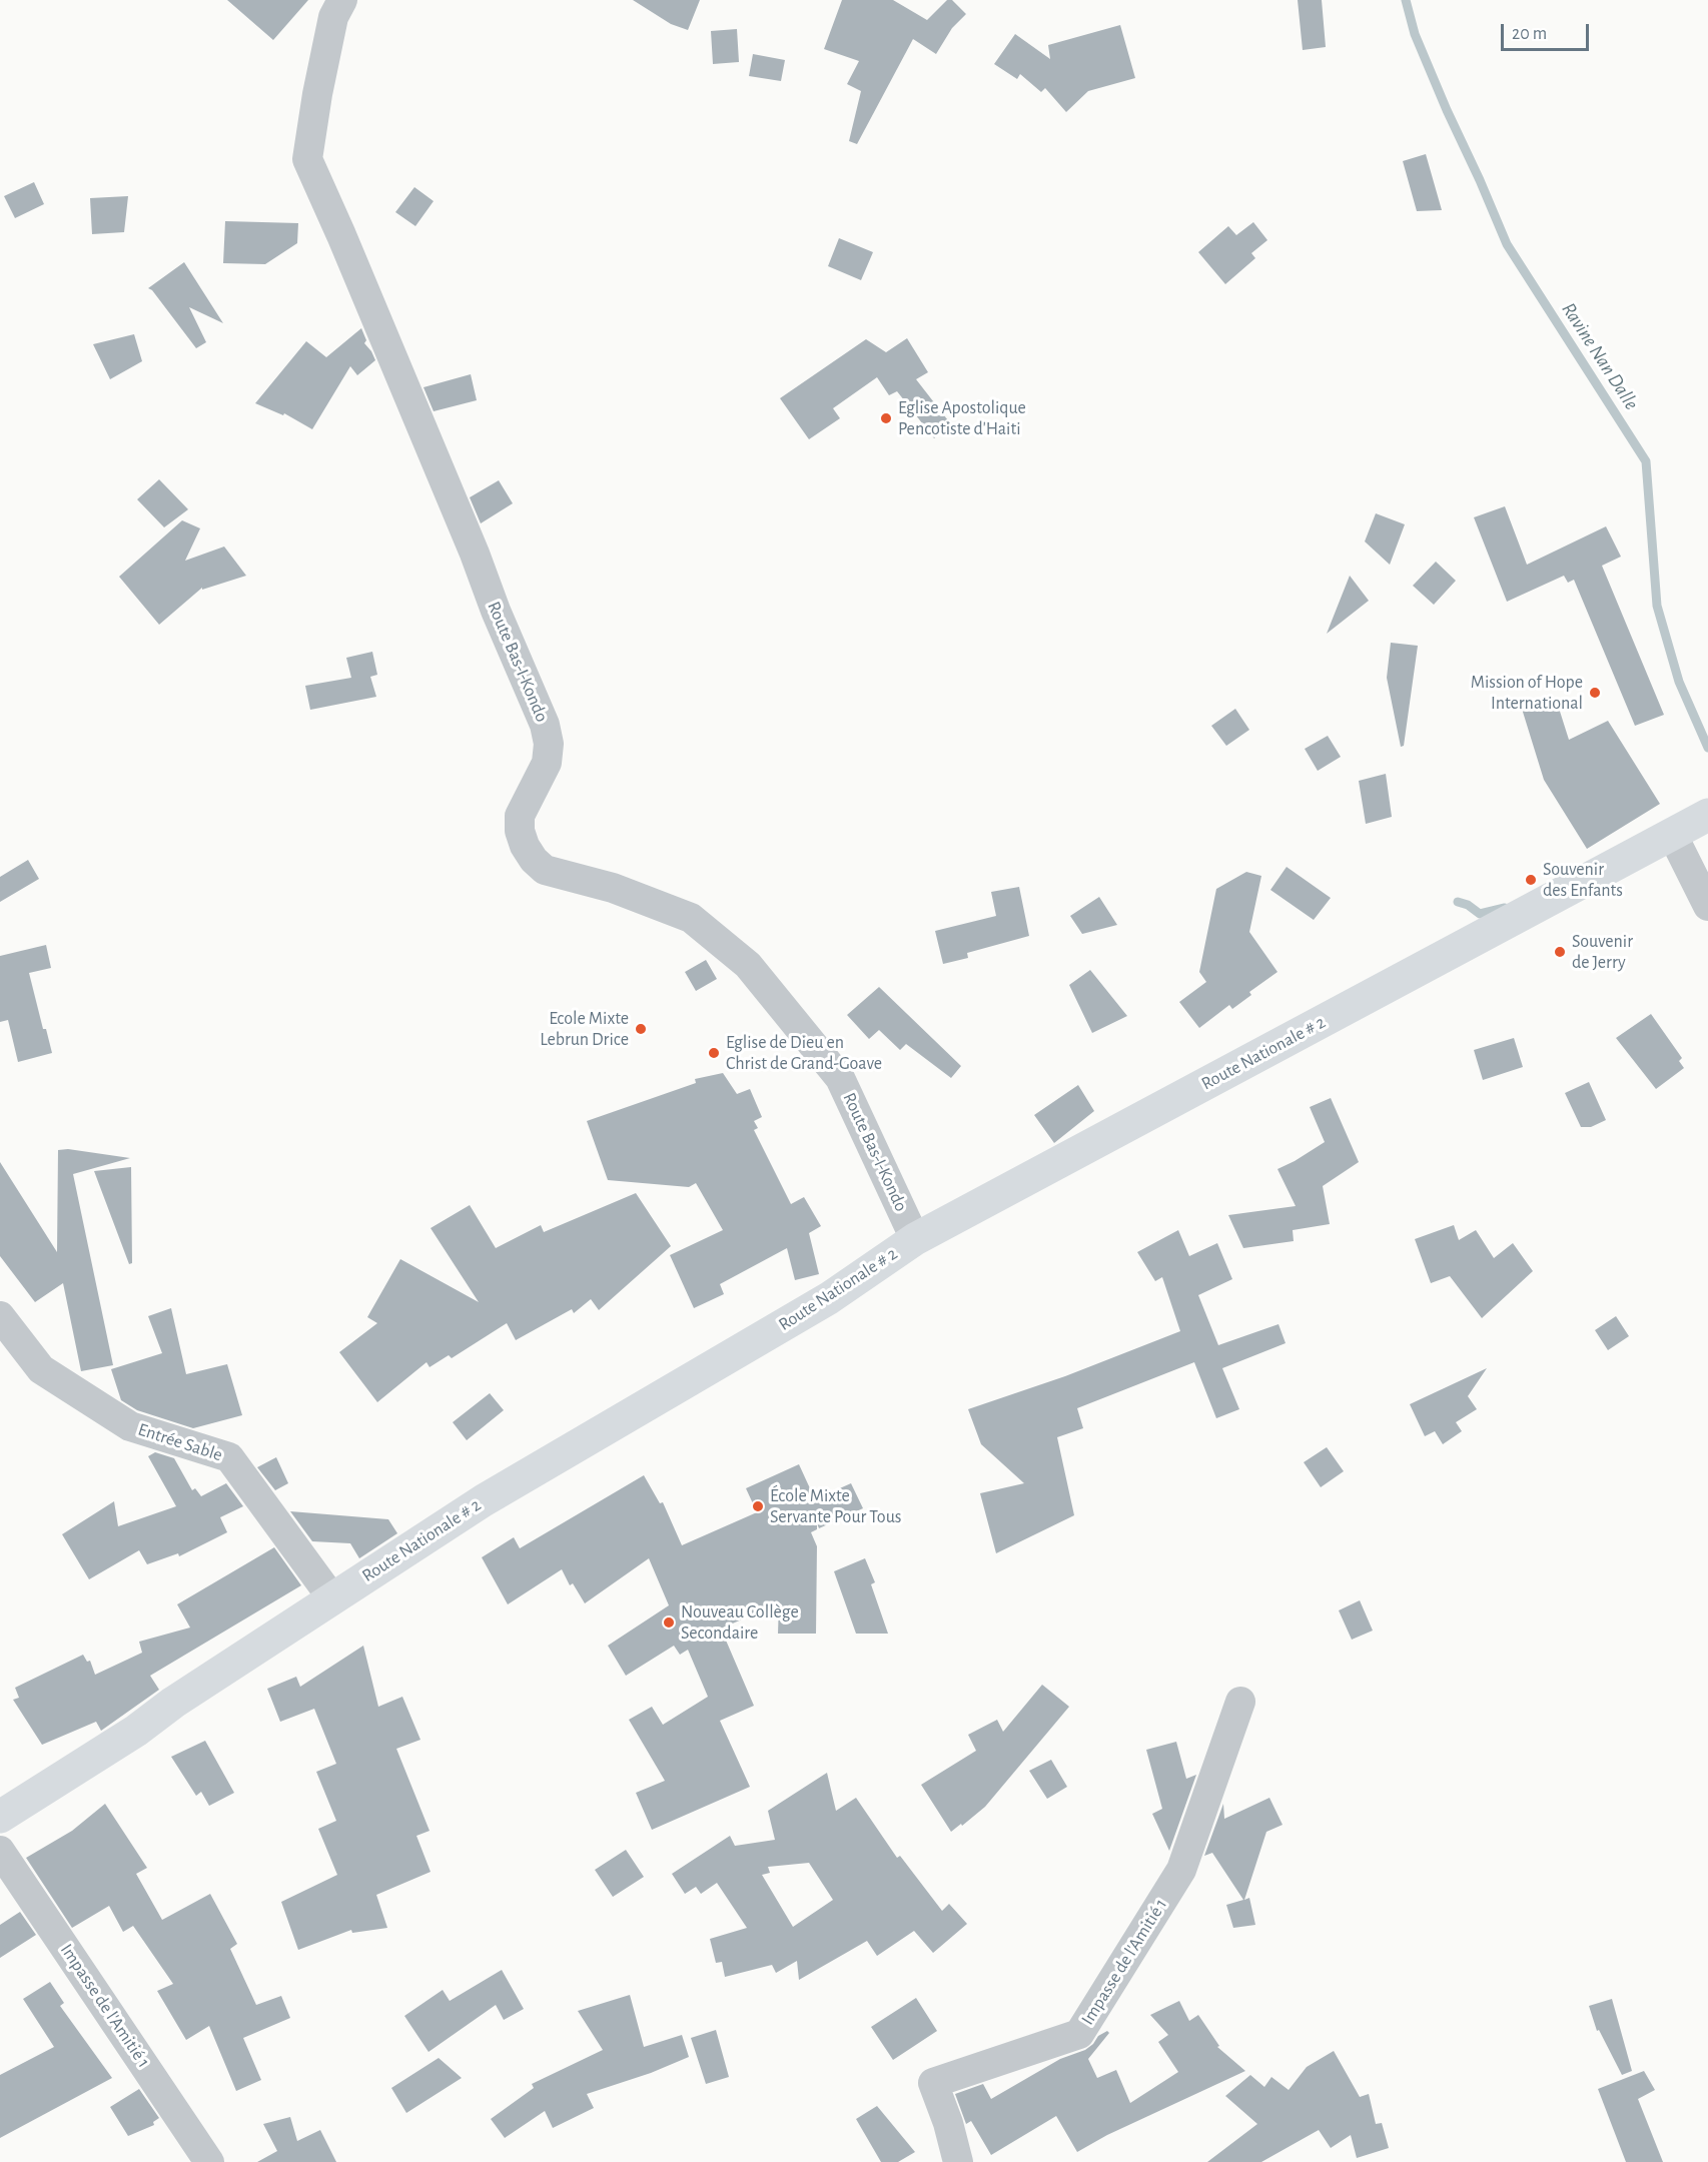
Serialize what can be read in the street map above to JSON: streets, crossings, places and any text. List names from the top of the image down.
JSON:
{
  "streets": {
    "main road": ["Route Nationale # 2"],
    "street": ["Route Bas-I-Kondo", "Entrée Sable", "Impasse de l'Amitié 1"]
  },
  "crossings": [
    ["Route Bas-I-Kondo", "Route Nationale # 2"],
    ["Route Nationale # 2", "Entrée Sable"]
  ],
  "water": ["Ravine Nan Dalle"],
  "places": [
    "Eglise Apostolique Pencotiste d'Haiti",
    "Mission of Hope International",
    "Souvenir des Enfants",
    "Souvenir de Jerry",
    "Ecole Mixte Lebrun Drice",
    "Eglise de Dieu en Christ de Grand-Goave",
    "École Mixte Servante Pour Tous",
    "Nouveau Collège Secondaire"
  ],
  "scale_bar": "20 m"
}
